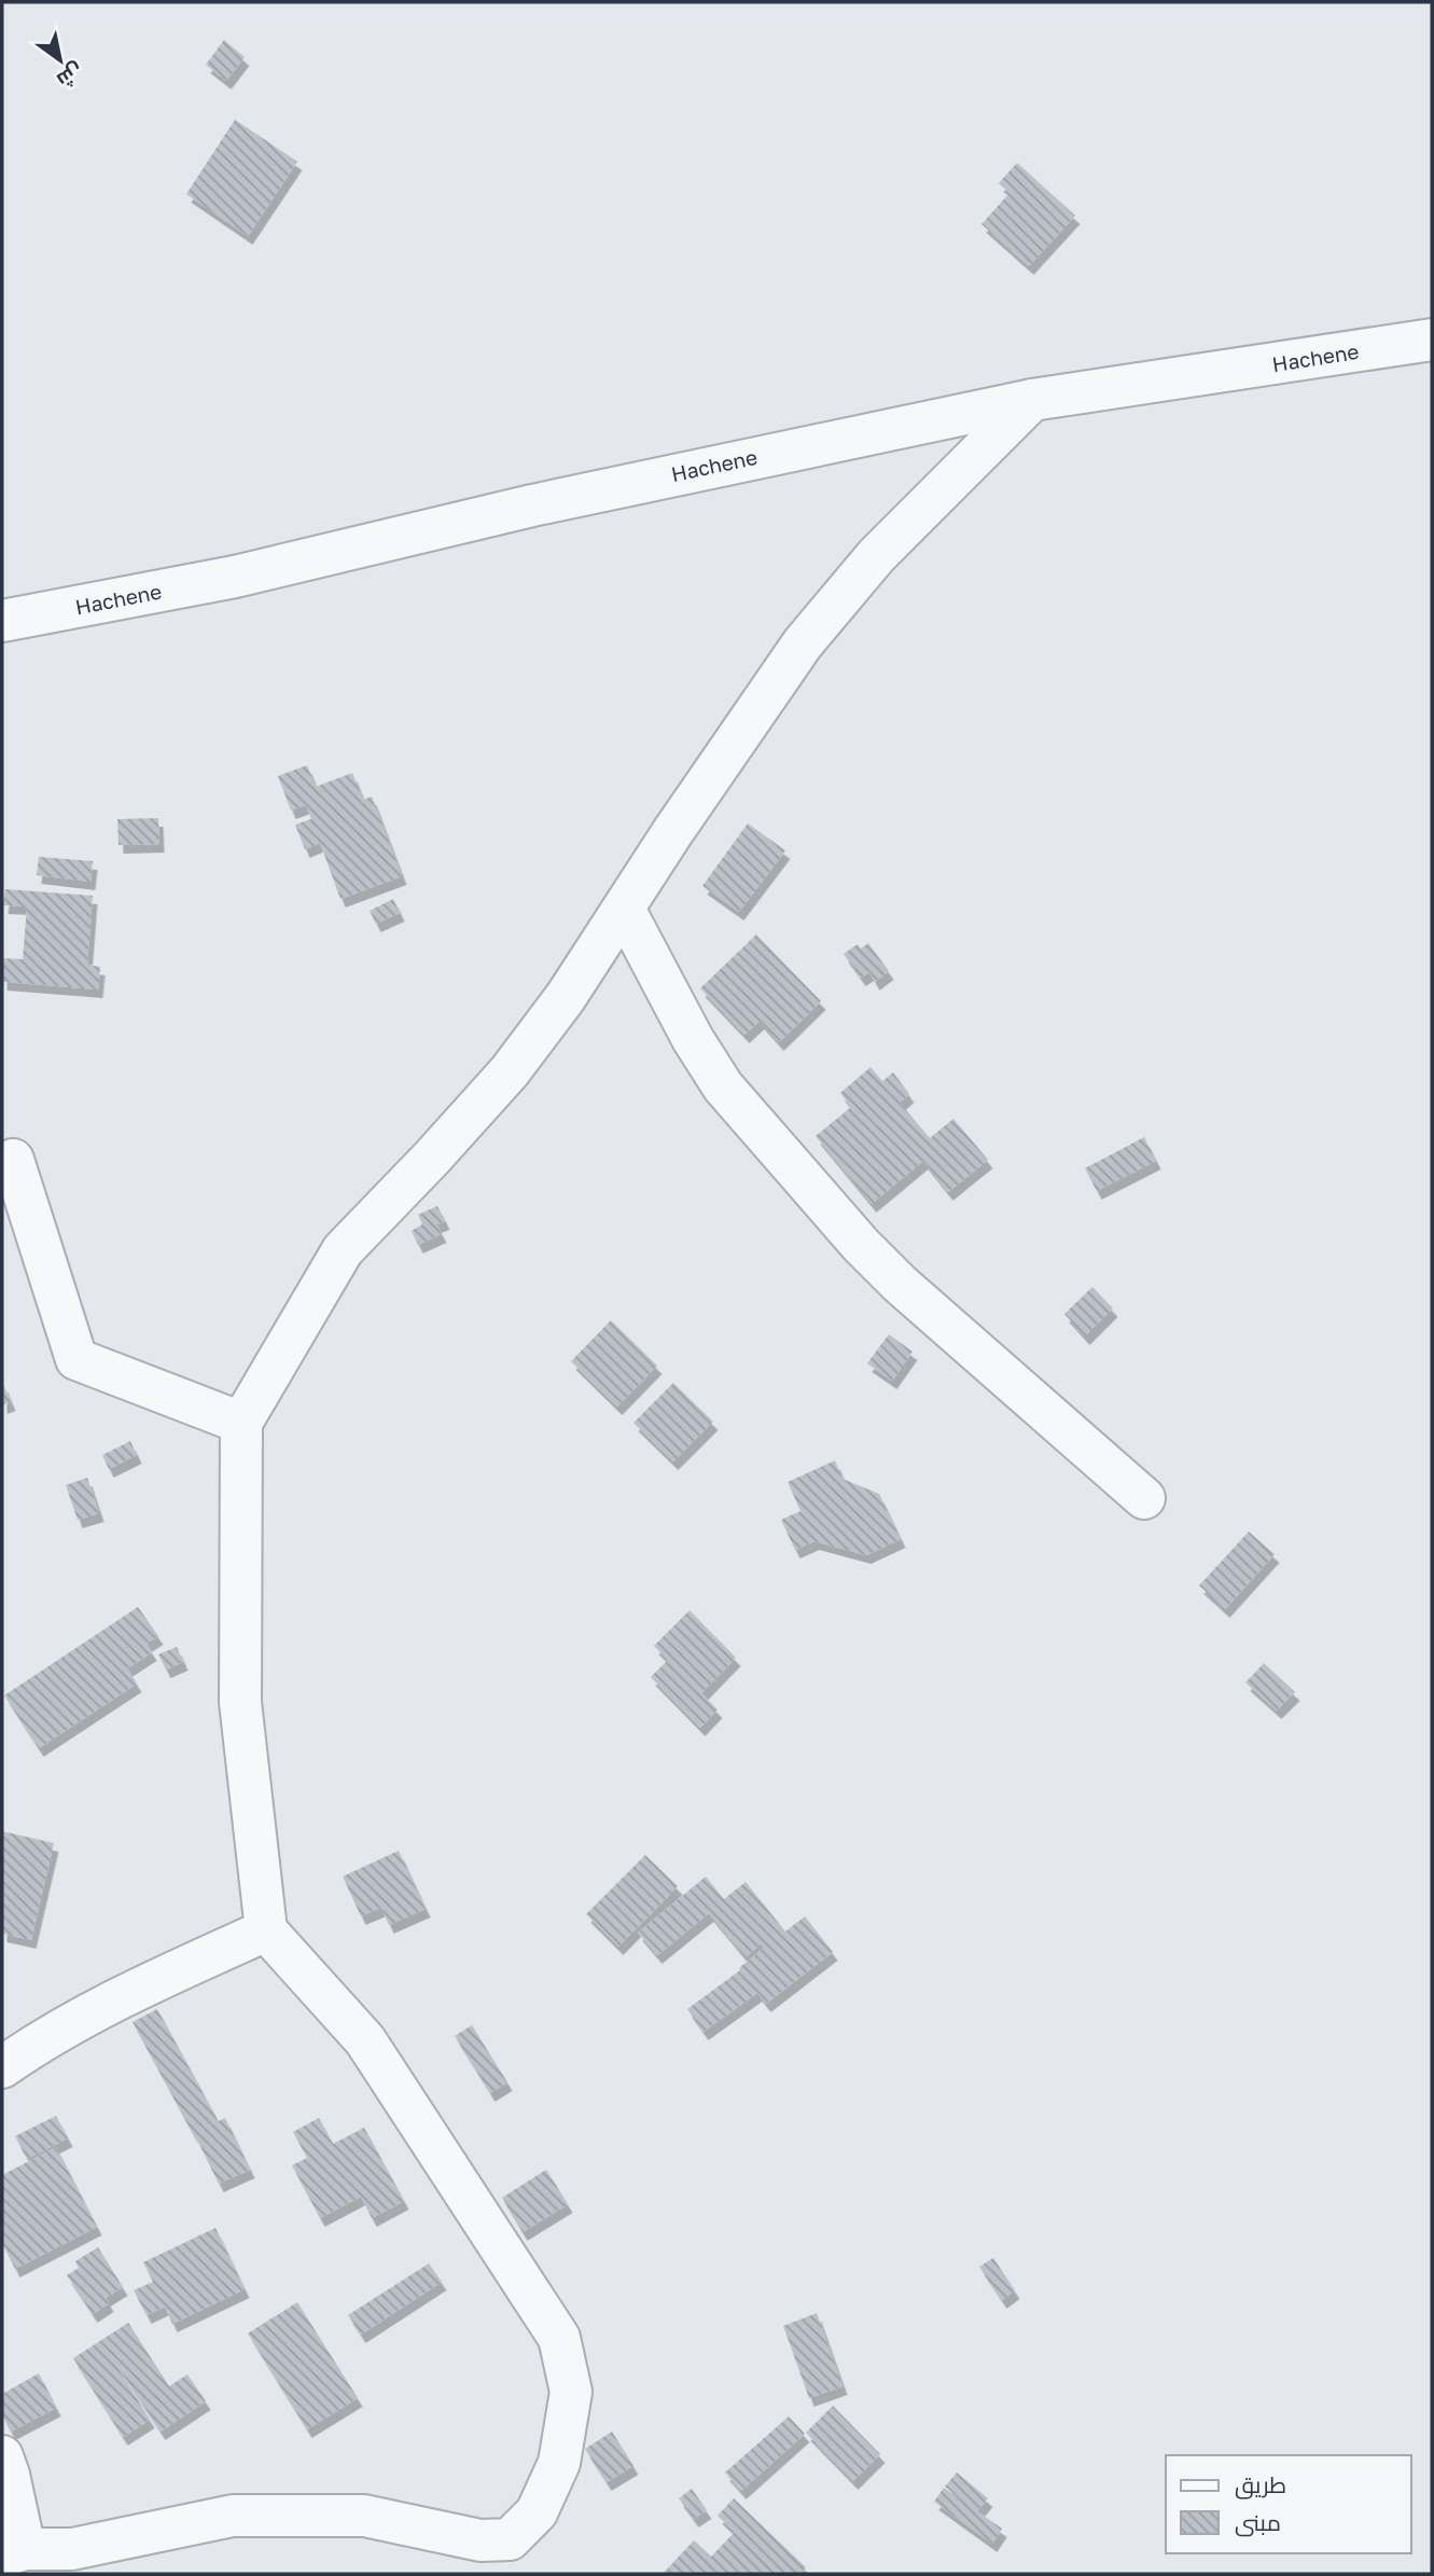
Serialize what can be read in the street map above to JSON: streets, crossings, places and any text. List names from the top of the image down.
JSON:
{
  "streets": {
    "street": ["Hachene"]
  },
  "legend": ["طريق", "مبنى"],
  "north": "bottom right"
}
